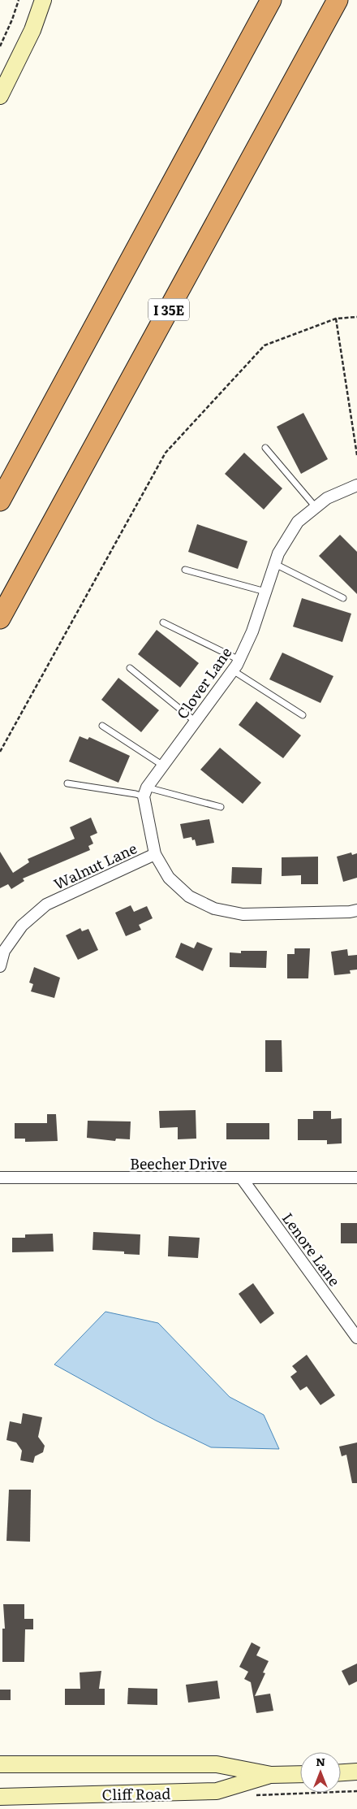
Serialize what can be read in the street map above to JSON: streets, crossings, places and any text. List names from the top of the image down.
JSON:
{
  "streets": {
    "highway": ["I 35E"],
    "main road": ["Cliff Road"],
    "street": [
      "Clover Lane",
      "Walnut Lane",
      "Beecher Drive",
      "Lenore Lane"
    ]
  },
  "crossings": [
    ["Beecher Drive", "Lenore Lane"]
  ],
  "north": "top"
}
